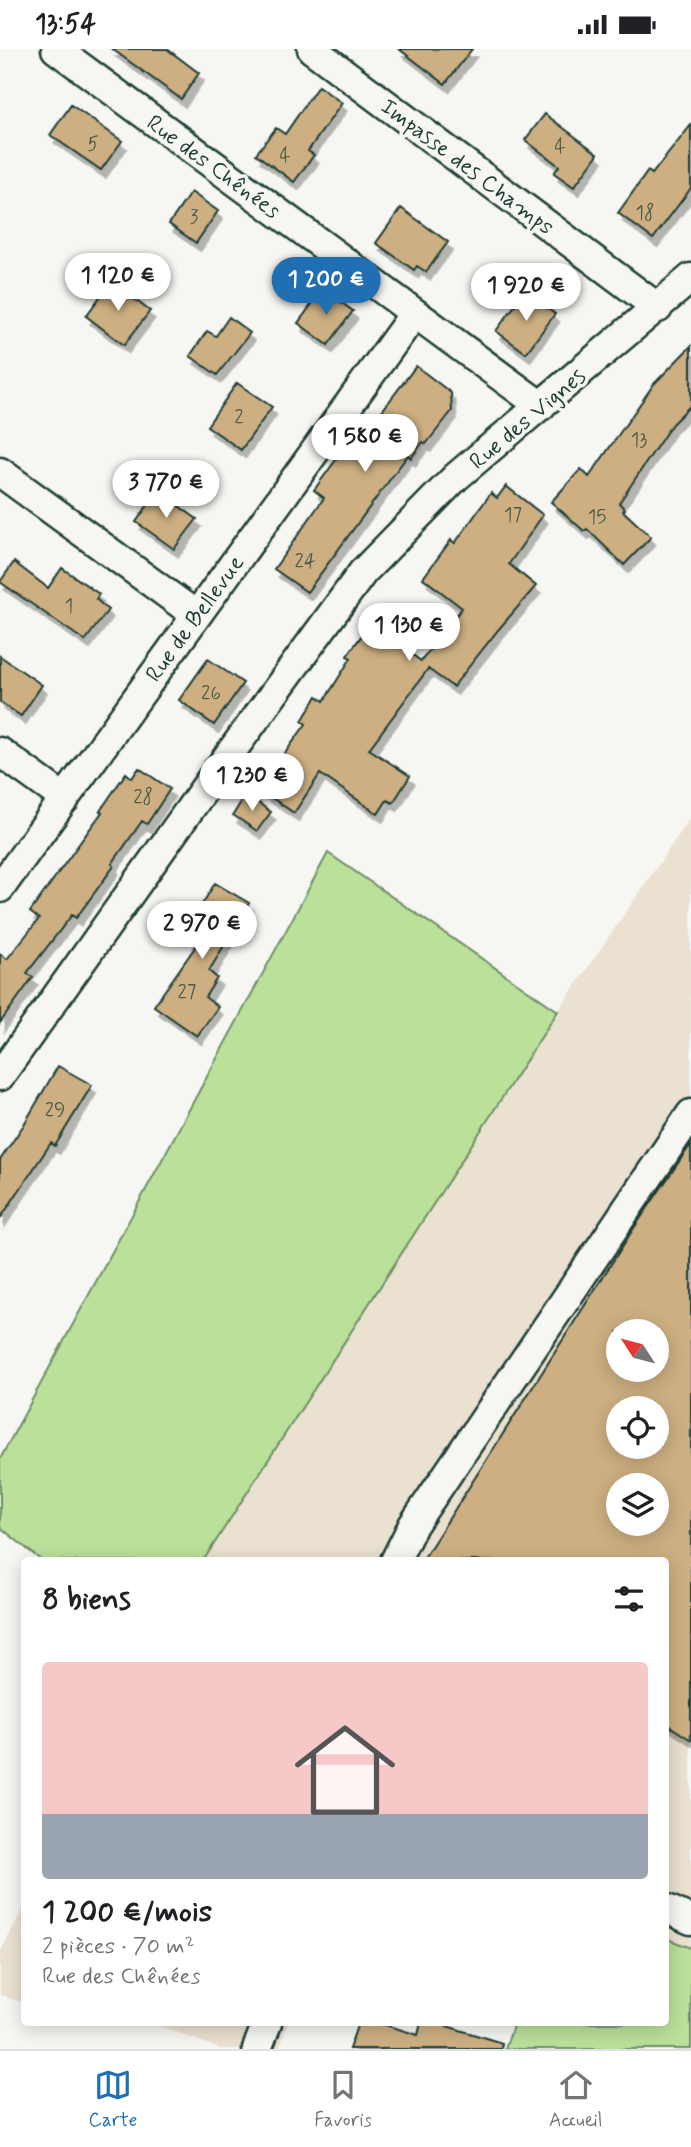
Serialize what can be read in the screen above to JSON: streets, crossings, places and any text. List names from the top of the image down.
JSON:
{
  "streets": {
    "street": [
      "Rue des Chênées",
      "Impasse des Champs",
      "Rue des Vignes",
      "Rue de Bellevue"
    ]
  },
  "crossings": [
    ["Rue des Chênées", "Rue des Vignes"],
    ["Rue des Chênées", "Rue de Bellevue"],
    ["Impasse des Champs", "Rue des Vignes"]
  ],
  "house_numbers": [
    "5",
    "4",
    "4",
    "18",
    "3",
    "2",
    "13",
    "17",
    "15",
    "24",
    "1",
    "26",
    "28",
    "27",
    "29"
  ],
  "north": "top left",
  "page": {
    "status": "13:54",
    "price": [
      "1 120 €",
      "1 200 €",
      "1 920 €",
      "1 580 €",
      "3 770 €",
      "1 130 €",
      "1 230 €",
      "2 970 €"
    ],
    "heading": "8 biens",
    "list": [
      {
        "name": "1 200 €/mois",
        "note": "2 pièces · 70 m² · Rue des Chênées"
      }
    ],
    "tabs": ["Carte", "Favoris", "Accueil"]
  }
}
